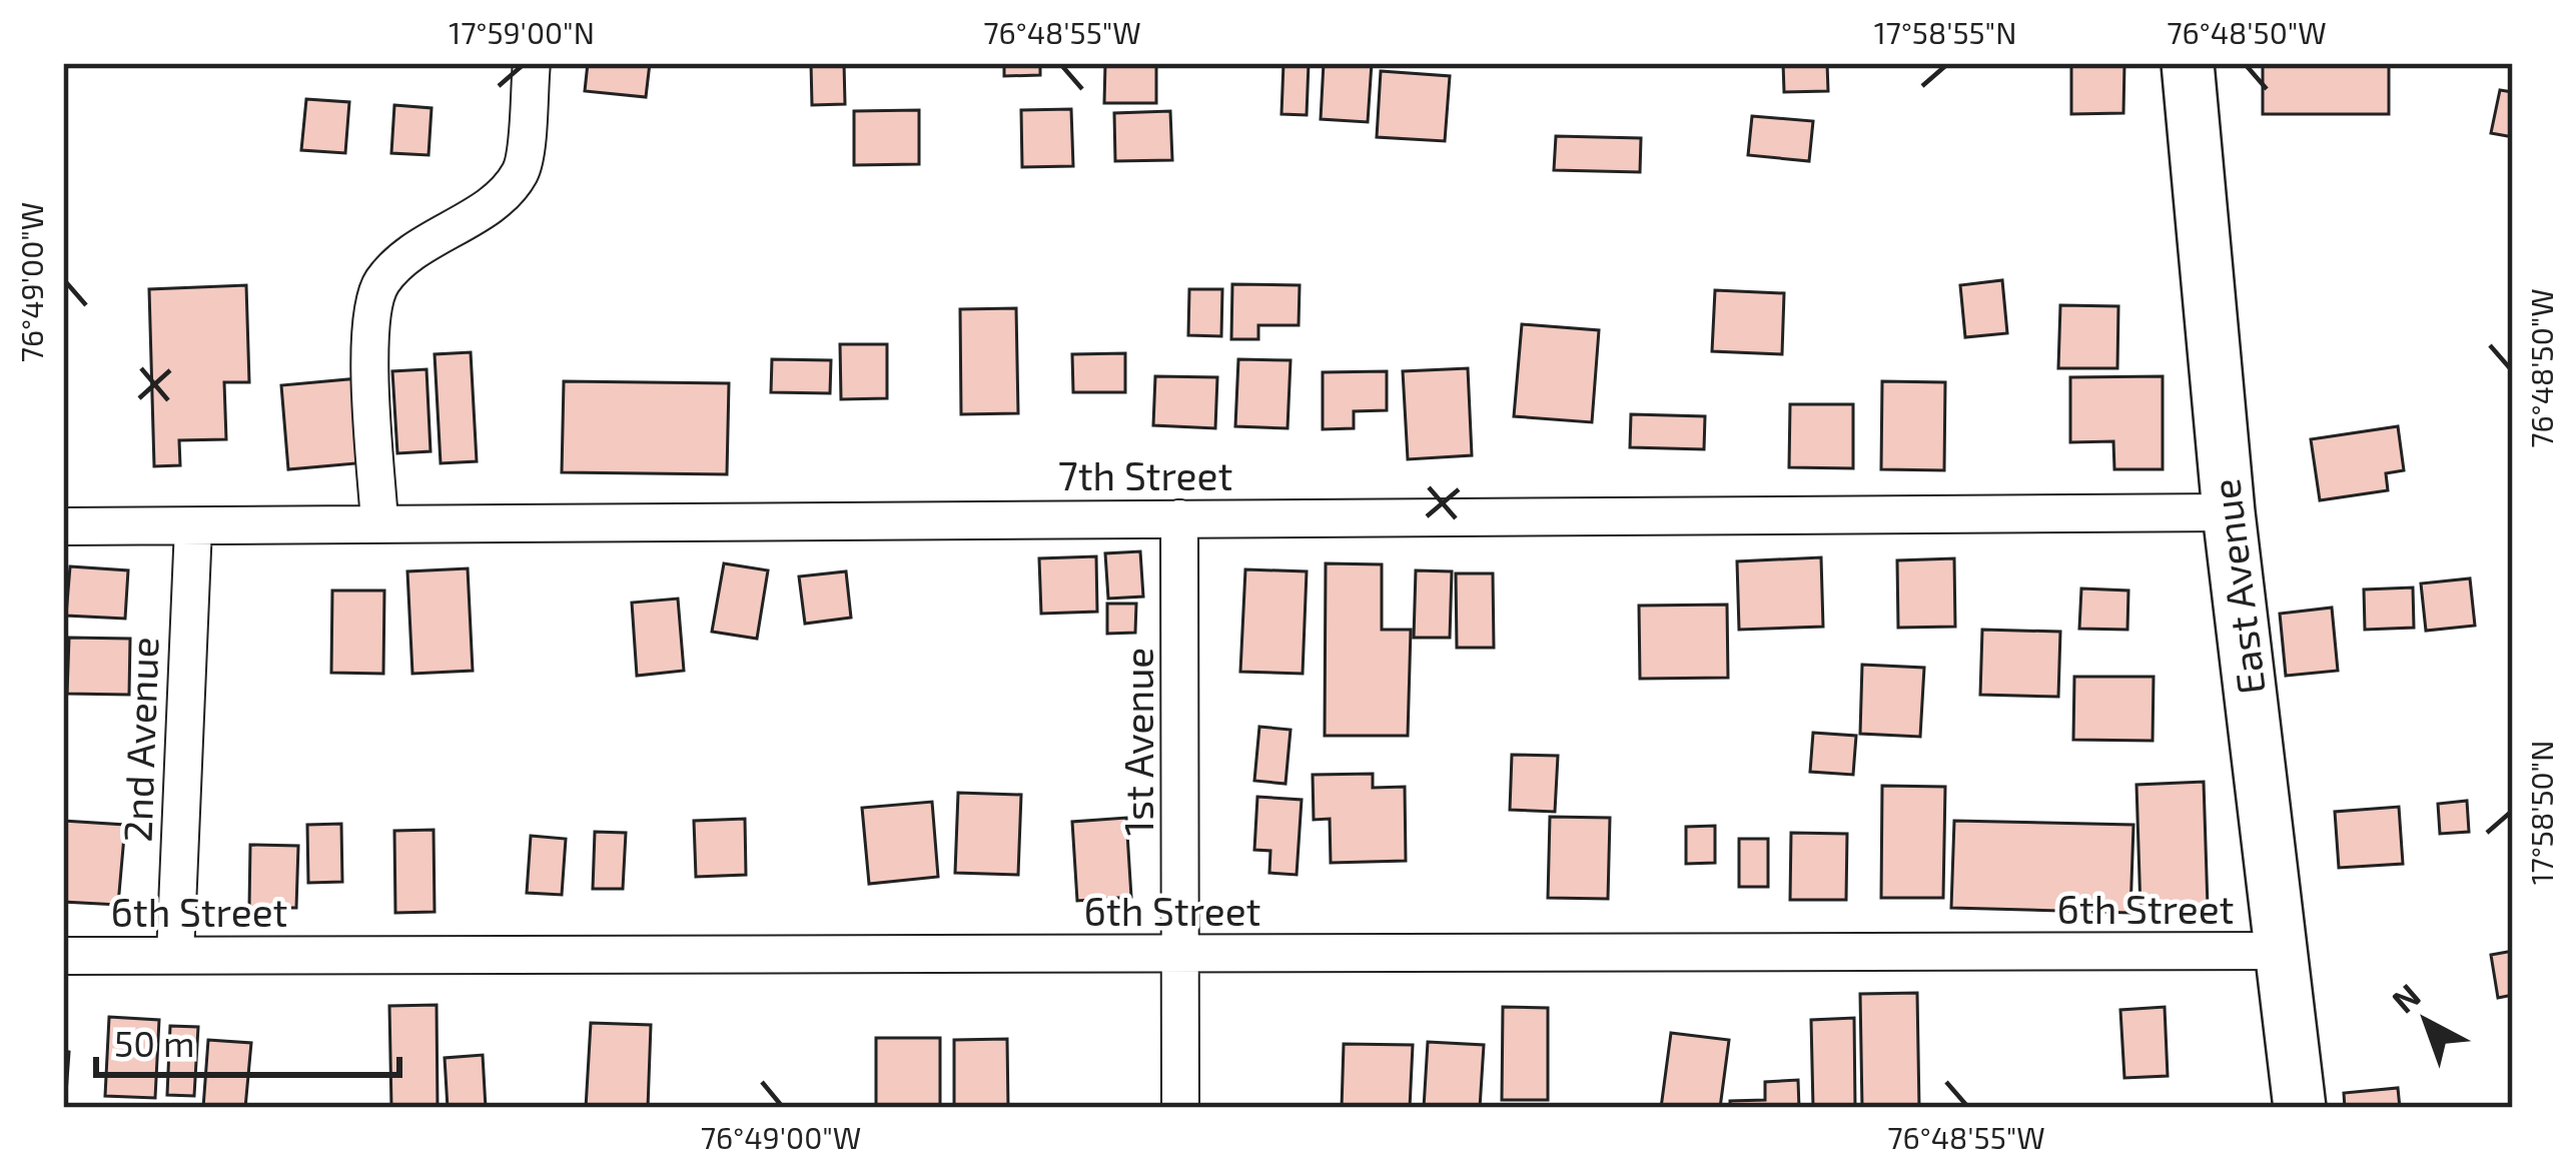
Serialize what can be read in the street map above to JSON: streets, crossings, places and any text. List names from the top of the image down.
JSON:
{
  "streets": {
    "main road": ["East Avenue"],
    "street": [
      "7th Street",
      "2nd Avenue",
      "1st Avenue",
      "6th Street"
    ]
  },
  "crossings": [
    ["7th Street", "East Avenue"],
    ["7th Street", "2nd Avenue"],
    ["7th Street", "1st Avenue"],
    ["East Avenue", "6th Street"],
    ["2nd Avenue", "6th Street"],
    ["1st Avenue", "6th Street"]
  ],
  "scale_bar": "50 m",
  "north": "top left",
  "coordinates": [
    "17°59'00\"N",
    "76°48'55\"W",
    "17°58'55\"N",
    "76°48'50\"W",
    "76°49'00\"W",
    "17°58'50\"N"
  ]
}
